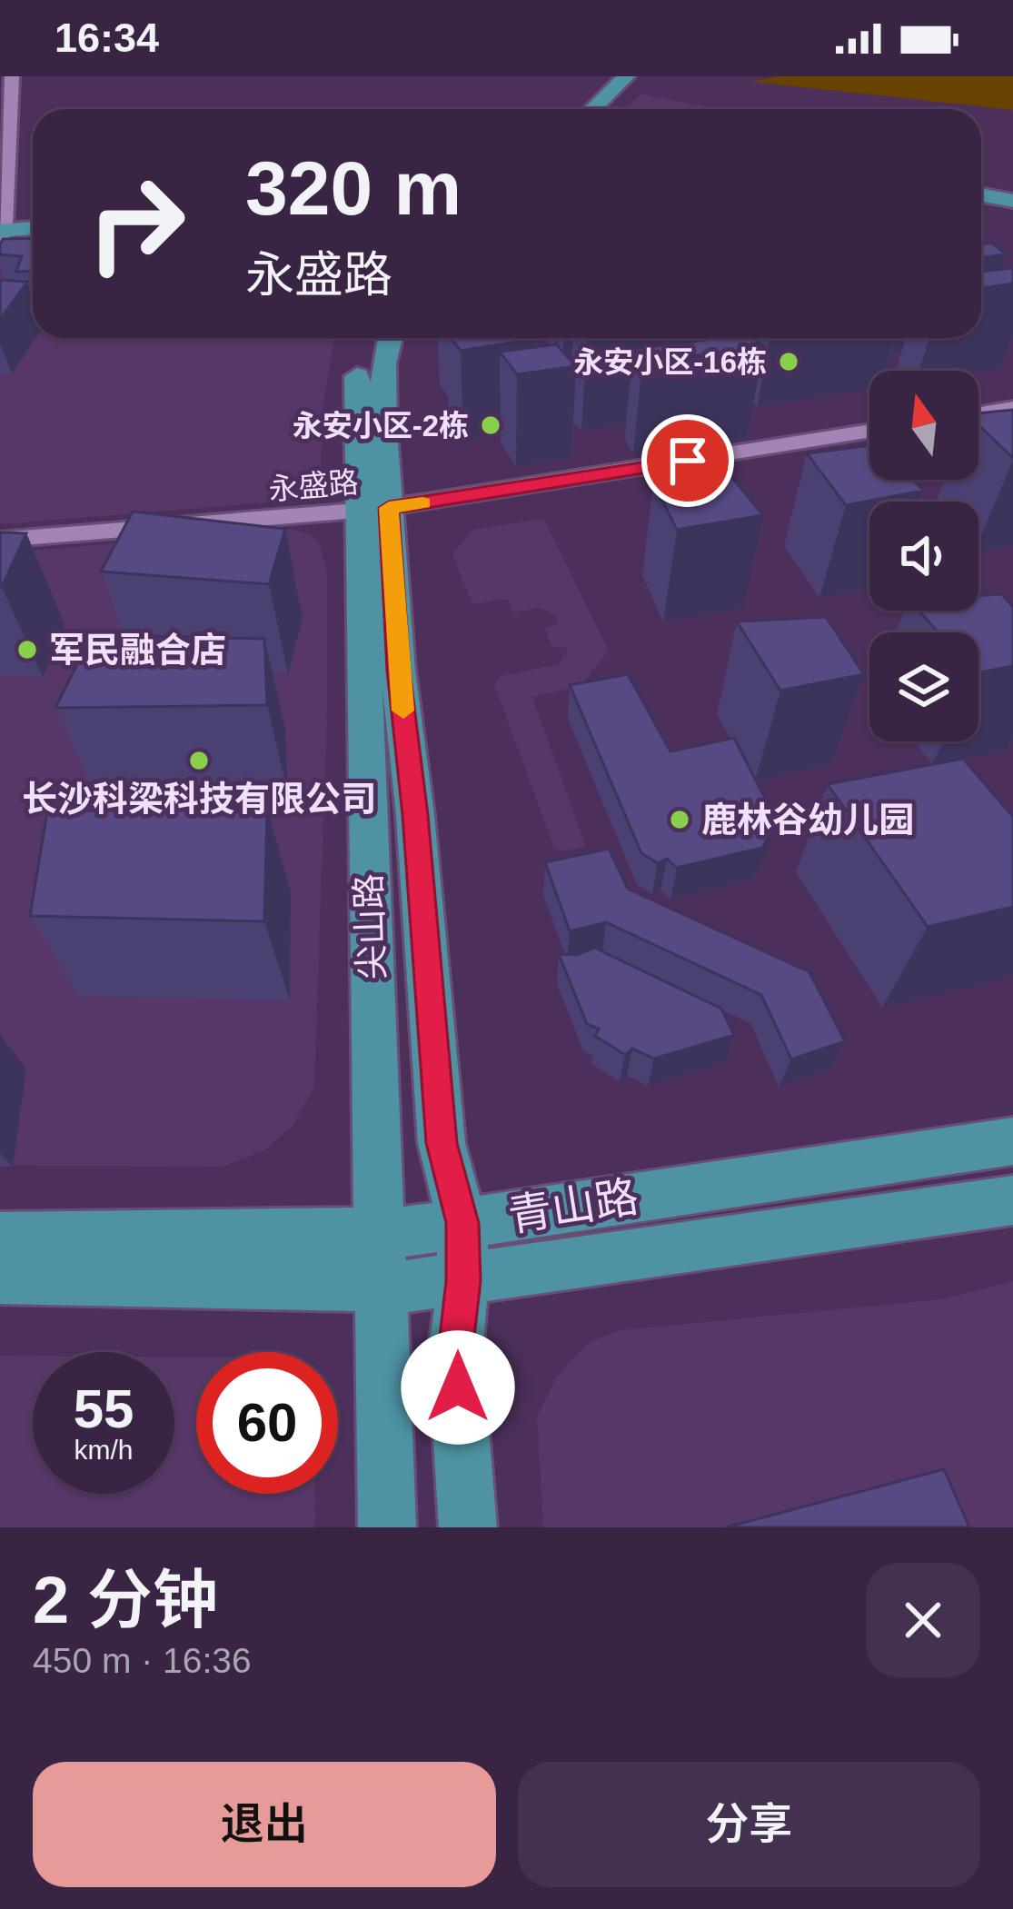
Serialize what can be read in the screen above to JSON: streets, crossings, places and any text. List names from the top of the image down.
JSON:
{
  "streets": {
    "main road": ["尖山路", "青山路"],
    "street": ["永盛路"]
  },
  "crossings": [
    ["永盛路", "尖山路"],
    ["尖山路", "青山路"]
  ],
  "places": [
    "永安小区-16栋",
    "永安小区-2栋",
    "军民融合店",
    "长沙科梁科技有限公司",
    "鹿林谷幼儿园"
  ],
  "north": "top",
  "page": {
    "status": "16:34",
    "turn": ["320 m", "永盛路"],
    "speed": "55 km/h",
    "limit": "60",
    "heading": ["2 分钟", "450 m · 16:36"],
    "buttons": ["退出", "分享"]
  }
}
